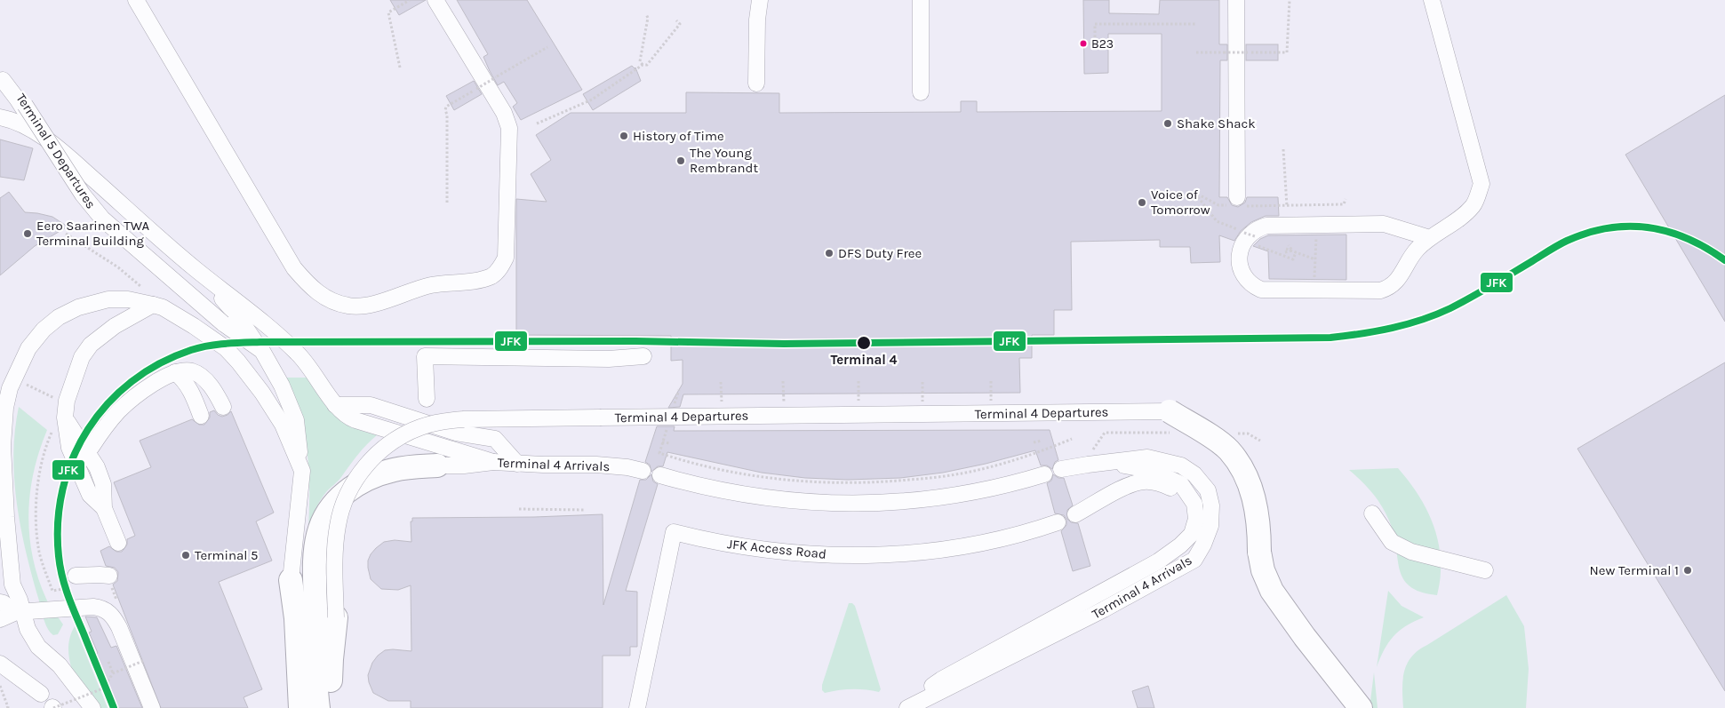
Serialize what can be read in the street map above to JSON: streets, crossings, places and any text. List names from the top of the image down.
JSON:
{
  "streets": {
    "street": [
      "Terminal 5 Departures",
      "Terminal 4 Departures",
      "Terminal 4 Arrivals",
      "JFK Access Road"
    ]
  },
  "places": [
    "B23",
    "Shake Shack",
    "History of Time",
    "The Young Rembrandt",
    "Voice of Tomorrow",
    "Eero Saarinen TWA Terminal Building",
    "DFS Duty Free",
    "Terminal 4",
    "Terminal 5",
    "New Terminal 1"
  ],
  "lines": ["rail line JFK"]
}
